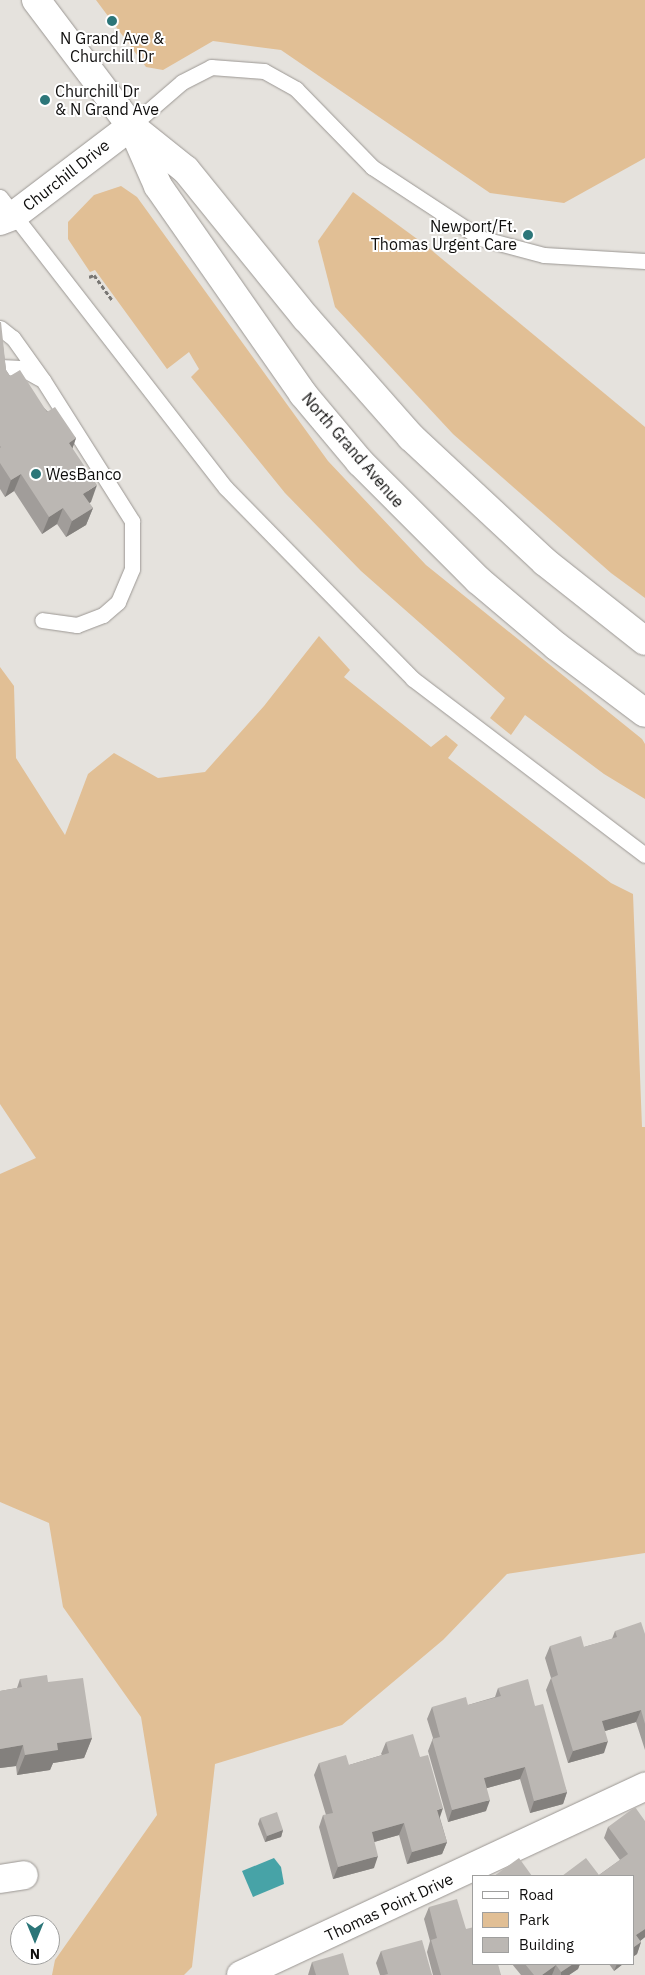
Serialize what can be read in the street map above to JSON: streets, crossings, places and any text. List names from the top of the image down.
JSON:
{
  "streets": {
    "main road": ["Churchill Drive", "North Grand Avenue", "Thomas Point Drive"]
  },
  "crossings": [
    ["Churchill Drive", "North Grand Avenue"]
  ],
  "places": [
    "N Grand Ave & Churchill Dr",
    "Churchill Dr & N Grand Ave",
    "Newport/Ft. Thomas Urgent Care",
    "WesBanco"
  ],
  "legend": ["Road", "Park", "Building"],
  "north": "bottom"
}
